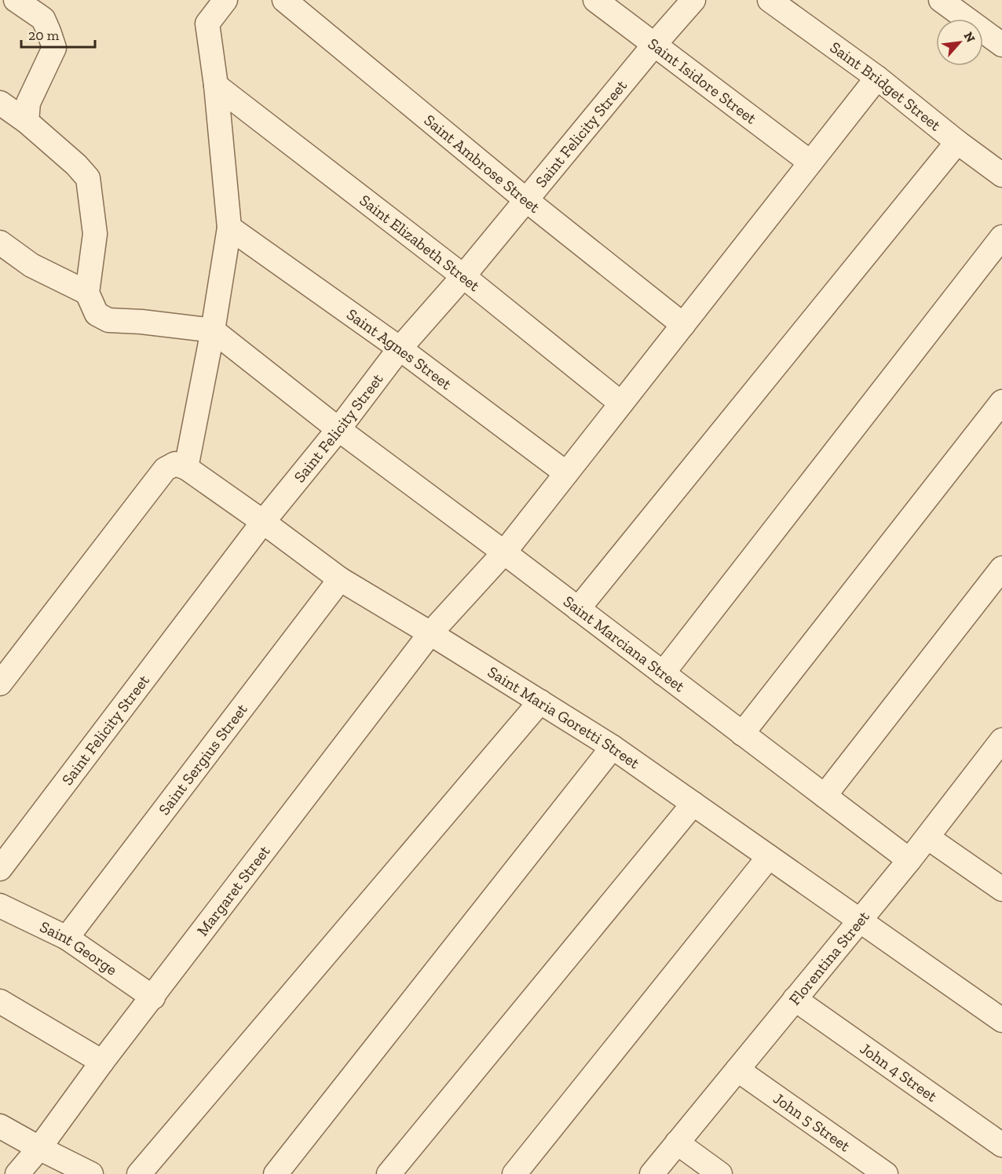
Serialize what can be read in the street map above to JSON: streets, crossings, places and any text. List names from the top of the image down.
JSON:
{
  "streets": {
    "street": [
      "Saint Isidore Street",
      "Saint Bridget Street",
      "Saint Felicity Street",
      "Saint Ambrose Street",
      "Saint Elizabeth Street",
      "Saint Agnes Street",
      "Saint Marciana Street",
      "Saint Maria Goretti Street",
      "Saint Sergius Street",
      "Margaret Street",
      "Saint George",
      "Florentina Street",
      "John 4 Street",
      "John 5 Street"
    ]
  },
  "crossings": [
    ["Saint Isidore Street", "Saint Felicity Street"],
    ["Saint Isidore Street", "Margaret Street"],
    ["Saint Bridget Street", "Margaret Street"],
    ["Saint Felicity Street", "Saint Ambrose Street"],
    ["Saint Felicity Street", "Saint Elizabeth Street"],
    ["Saint Felicity Street", "Saint Agnes Street"],
    ["Saint Felicity Street", "Saint Marciana Street"],
    ["Saint Felicity Street", "Saint Maria Goretti Street"],
    ["Saint Ambrose Street", "Margaret Street"],
    ["Saint Elizabeth Street", "Margaret Street"],
    ["Saint Agnes Street", "Margaret Street"],
    ["Saint Marciana Street", "Margaret Street"],
    ["Saint Marciana Street", "Florentina Street"],
    ["Saint Maria Goretti Street", "Saint Sergius Street"],
    ["Saint Maria Goretti Street", "Margaret Street"],
    ["Saint Maria Goretti Street", "Florentina Street"],
    ["Saint Sergius Street", "Saint George"],
    ["Margaret Street", "Saint George"],
    ["Florentina Street", "John 4 Street"],
    ["Florentina Street", "John 5 Street"]
  ],
  "scale_bar": "20 m",
  "north": "top right"
}
